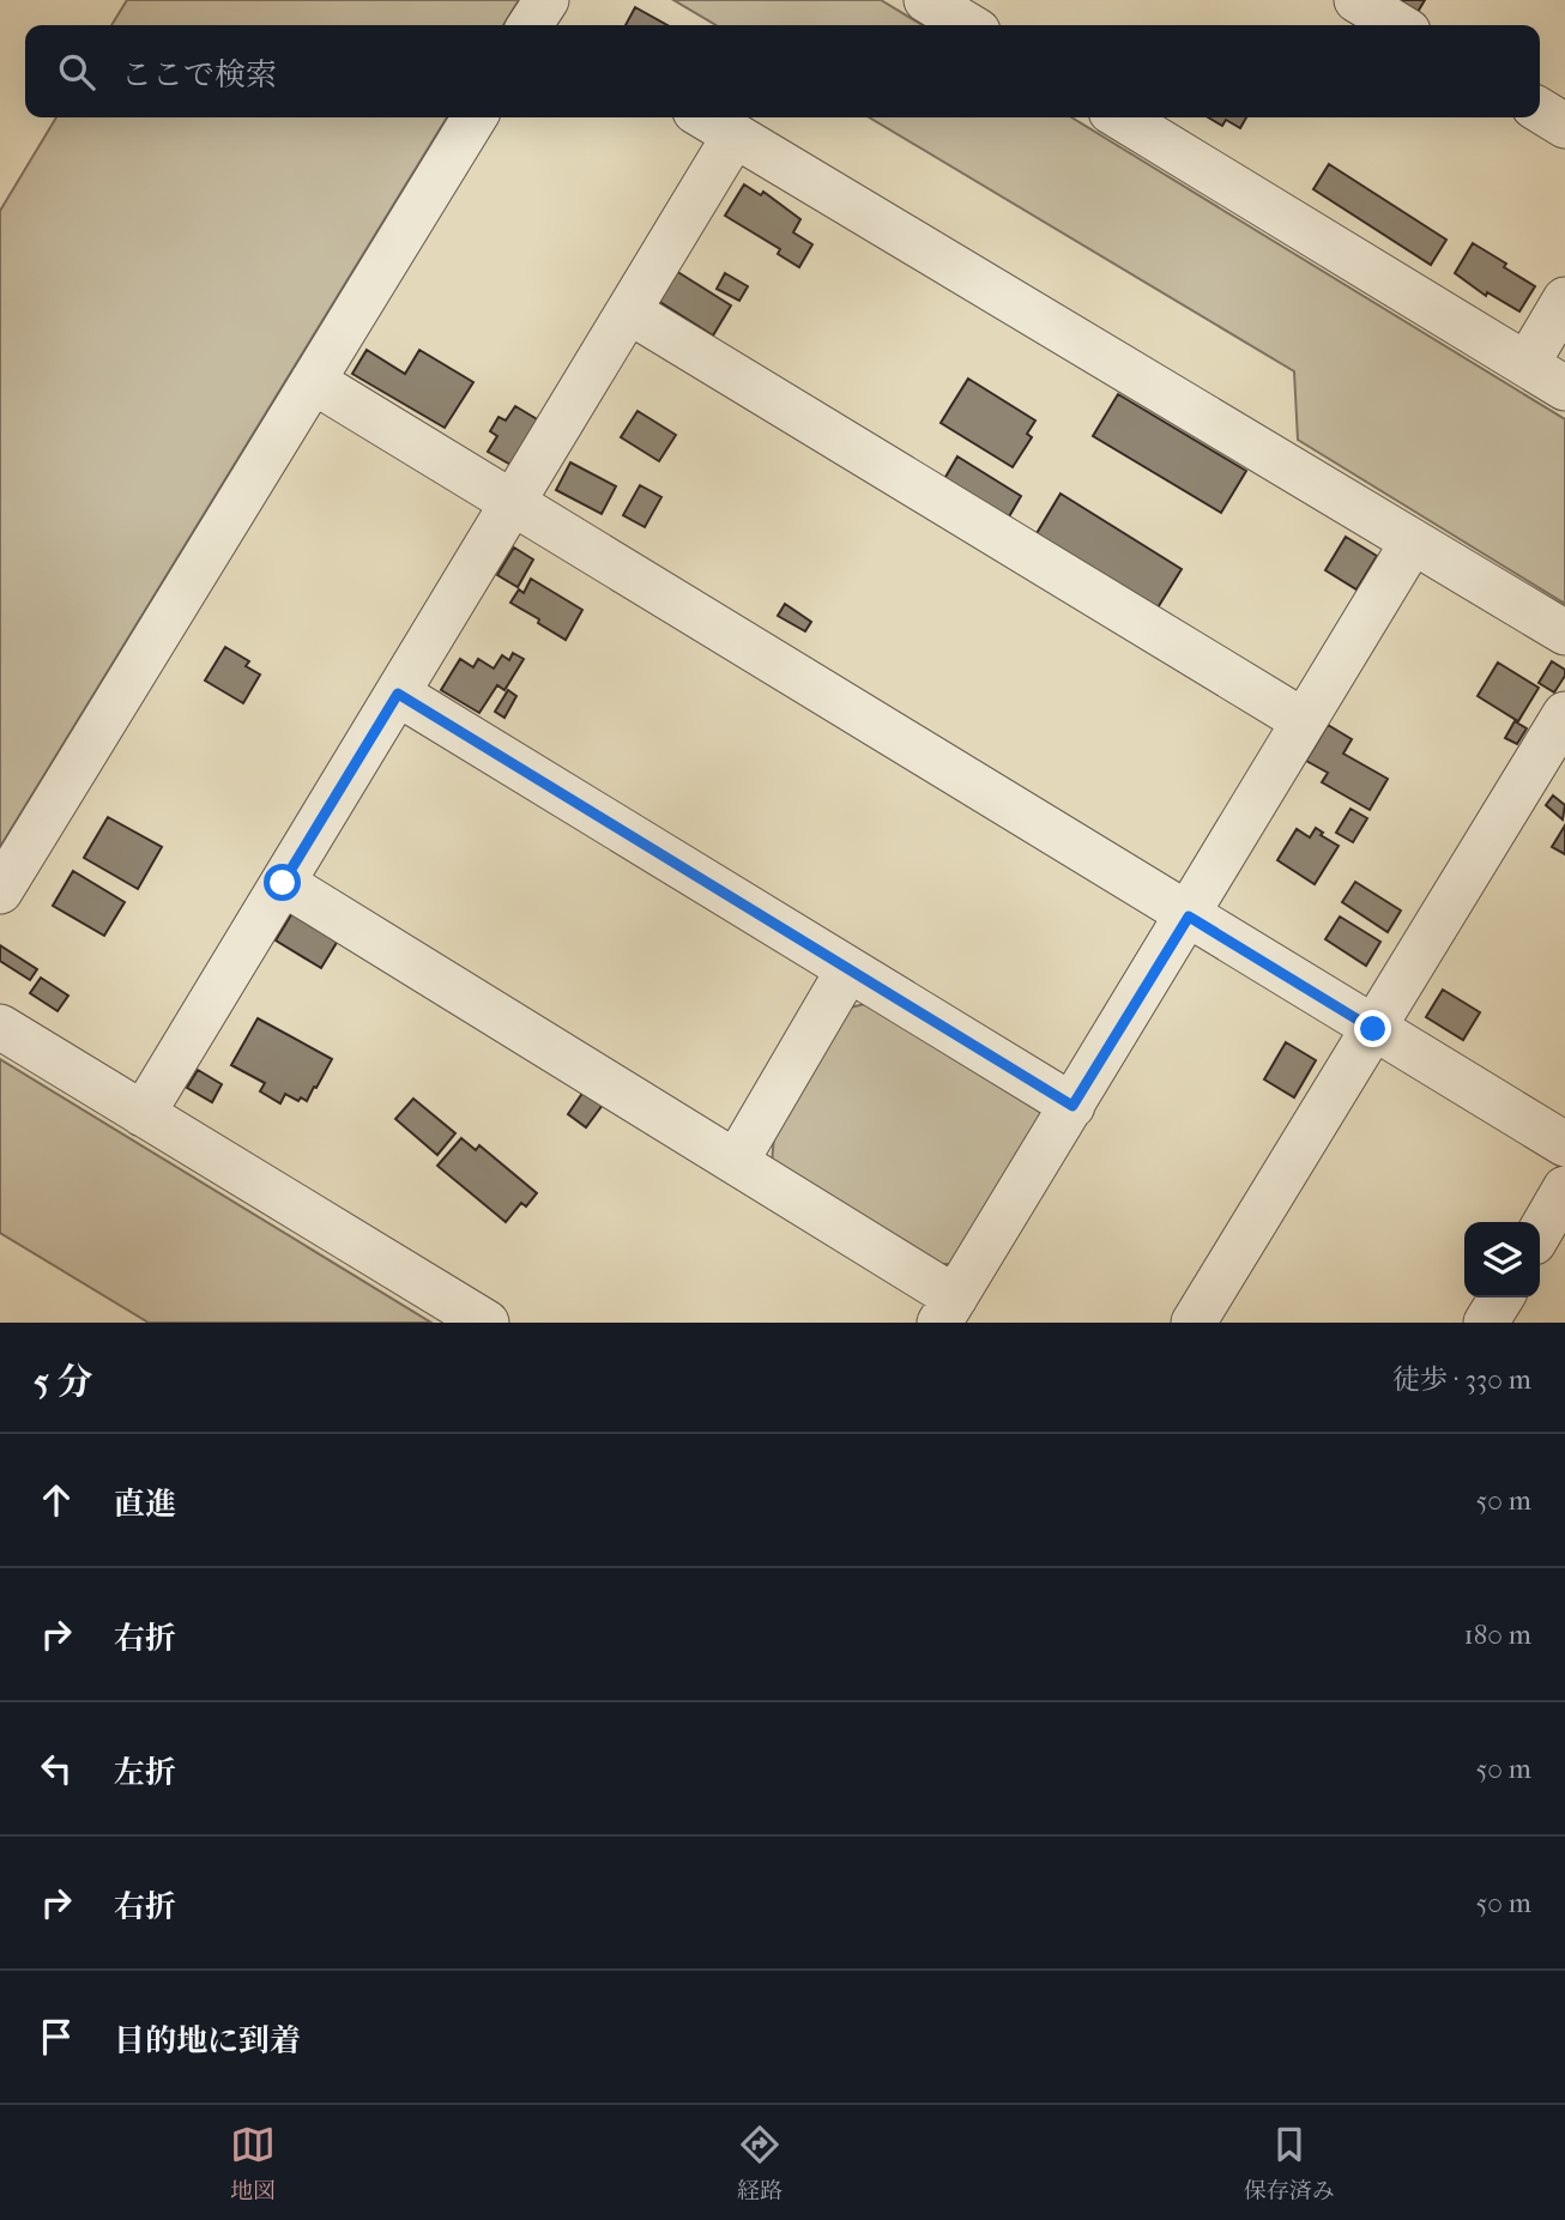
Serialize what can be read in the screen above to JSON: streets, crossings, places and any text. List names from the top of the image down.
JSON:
{
  "page": {
    "search": "ここで検索",
    "heading": ["5 分", "徒歩 · 330 m"],
    "list": [
      ["直進", "50 m"],
      ["右折", "180 m"],
      ["左折", "50 m"],
      ["右折", "50 m"],
      "目的地に到着"
    ],
    "nav": ["地図", "経路", "保存済み"]
  }
}
